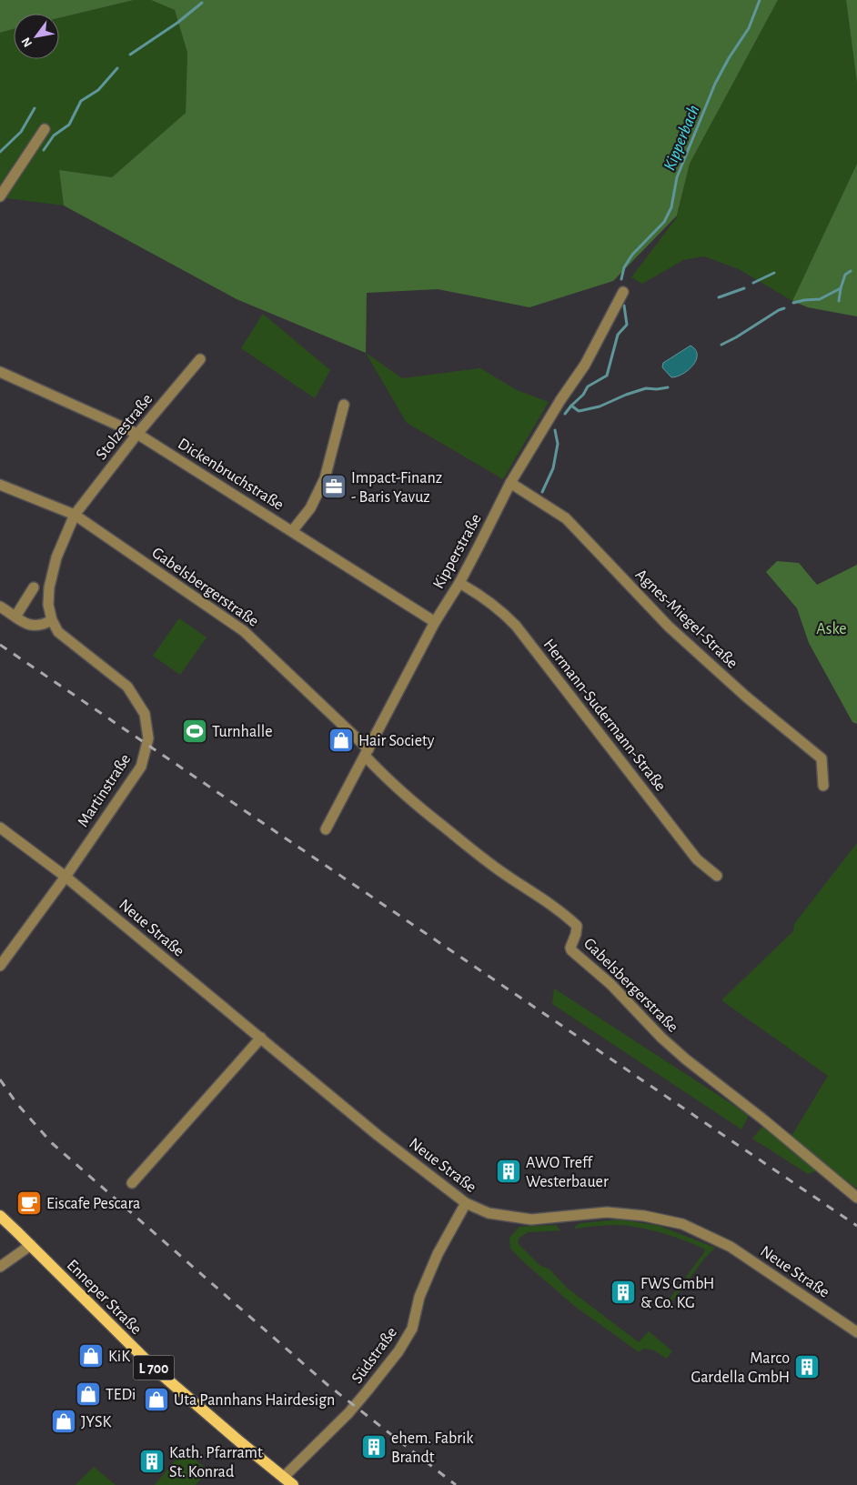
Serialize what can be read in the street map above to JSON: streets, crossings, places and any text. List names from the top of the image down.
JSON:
{
  "streets": {
    "main road": ["Enneper Straße", "L 700"],
    "street": [
      "Stolzestraße",
      "Dickenbruchstraße",
      "Kipperstraße",
      "Gabelsbergerstraße",
      "Agnes-Miegel-Straße",
      "Hermann-Sudermann-Straße",
      "Martinstraße",
      "Neue Straße",
      "Südstraße"
    ]
  },
  "crossings": [
    ["Stolzestraße", "Dickenbruchstraße"],
    ["Stolzestraße", "Gabelsbergerstraße"],
    ["Stolzestraße", "Martinstraße"],
    ["Dickenbruchstraße", "Kipperstraße"],
    ["Kipperstraße", "Gabelsbergerstraße"],
    ["Kipperstraße", "Agnes-Miegel-Straße"],
    ["Kipperstraße", "Hermann-Sudermann-Straße"],
    ["Gabelsbergerstraße", "Martinstraße"],
    ["Martinstraße", "Neue Straße"],
    ["Neue Straße", "Südstraße"],
    ["Enneper Straße", "Südstraße"]
  ],
  "water": ["Kipperbach"],
  "parks": ["Aske"],
  "places": {
    "office": ["Impact-Finanz - Baris Yavuz"],
    "sports": ["Turnhalle"],
    "shop": [
      "Hair Society",
      "KiK",
      "TEDi",
      "Uta Pannhans Hairdesign",
      "JYSK"
    ],
    "building": [
      "AWO Treff Westerbauer",
      "FWS GmbH & Co. KG",
      "Marco Gardella GmbH",
      "ehem. Fabrik Brandt",
      "Kath. Pfarramt St. Konrad"
    ],
    "cafe": ["Eiscafe Pescara"]
  },
  "north": "bottom left"
}
